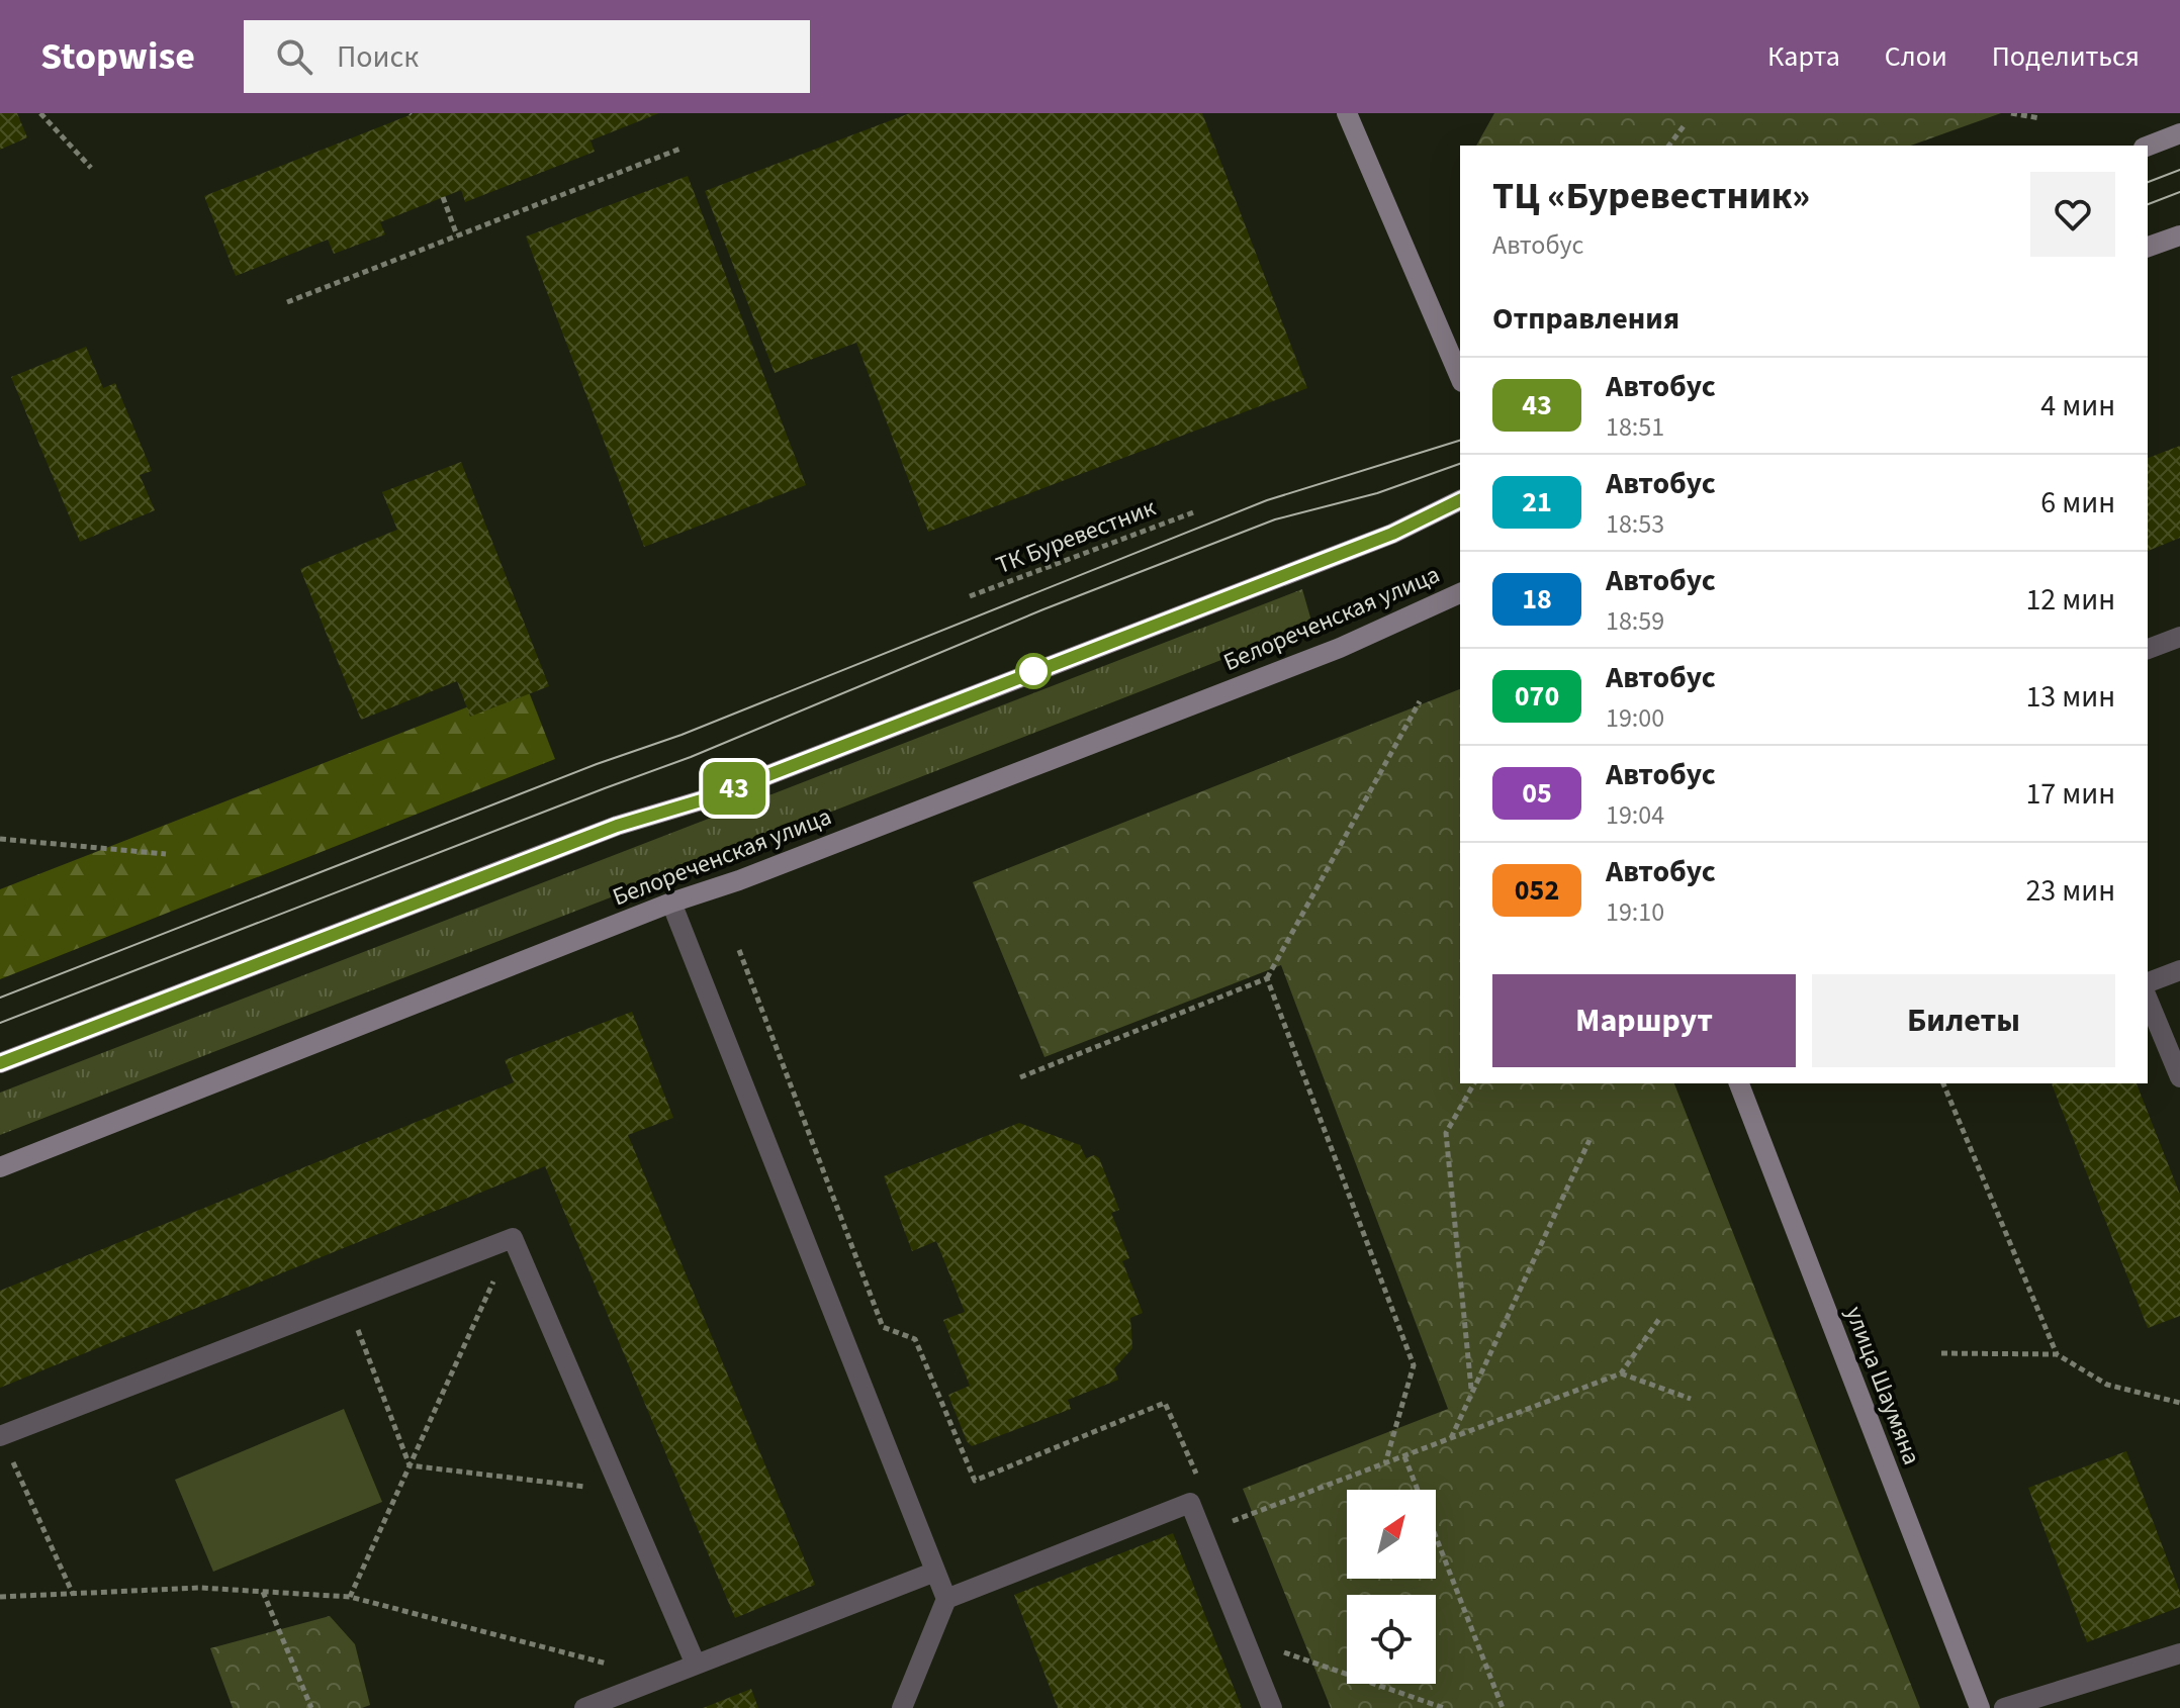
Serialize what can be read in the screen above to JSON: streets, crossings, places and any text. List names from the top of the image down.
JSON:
{
  "streets": {
    "street": ["Белореченская улица", "улица Шаумяна"],
    "path": ["ТК Буревестник"]
  },
  "lines": ["bus line 43"],
  "north": "top right",
  "page": {
    "header": "Stopwise",
    "search": "Поиск",
    "nav": ["Карта", "Слои", "Поделиться"],
    "on_map": "43",
    "heading": [
      ["ТЦ «Буревестник»", "Автобус"],
      "Отправления"
    ],
    "list": [
      {
        "mark": "43",
        "name": "Автобус",
        "note": "18:51",
        "value": "4 мин"
      },
      {
        "mark": "21",
        "name": "Автобус",
        "note": "18:53",
        "value": "6 мин"
      },
      {
        "mark": "18",
        "name": "Автобус",
        "note": "18:59",
        "value": "12 мин"
      },
      {
        "mark": "070",
        "name": "Автобус",
        "note": "19:00",
        "value": "13 мин"
      },
      {
        "mark": "05",
        "name": "Автобус",
        "note": "19:04",
        "value": "17 мин"
      },
      {
        "mark": "052",
        "name": "Автобус",
        "note": "19:10",
        "value": "23 мин"
      }
    ],
    "buttons": ["Маршрут", "Билеты"]
  }
}
